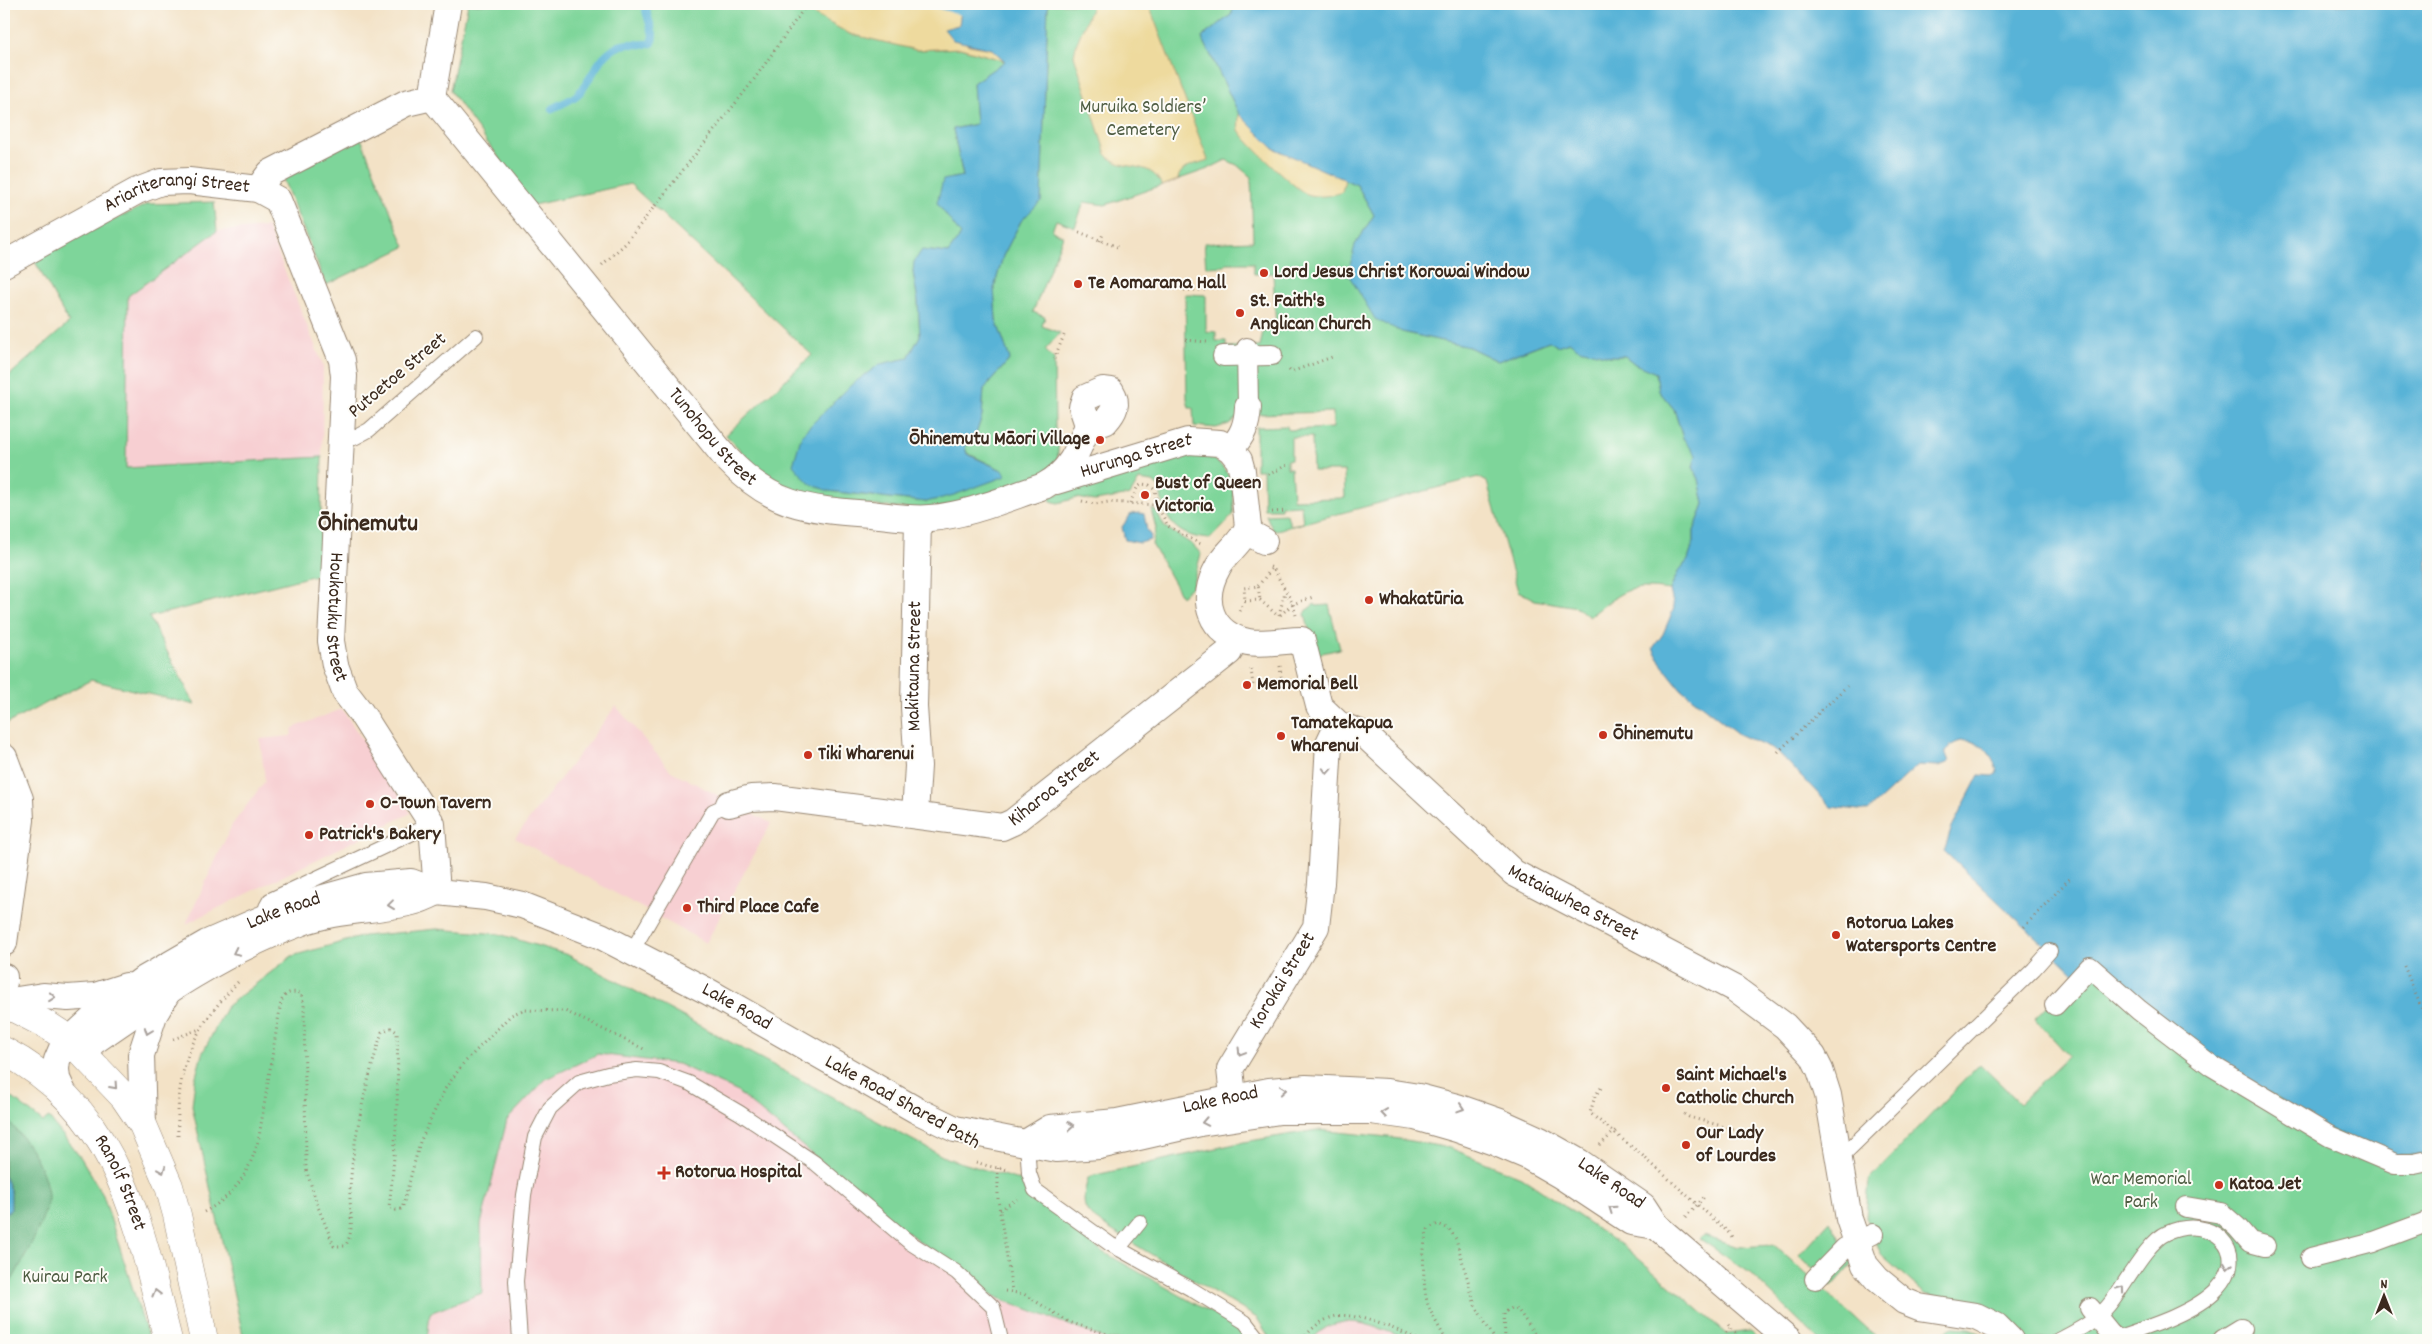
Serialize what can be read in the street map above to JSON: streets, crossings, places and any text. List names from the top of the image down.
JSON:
{
  "streets": {
    "main road": ["Lake Road", "Ranolf Street"],
    "street": [
      "Ariariterangi Street",
      "Tunohopu Street",
      "Hurunga Street",
      "Houkotuku Street",
      "Makitauna Street",
      "Kiharoa Street",
      "Mataiawhea Street",
      "Korokai Street"
    ],
    "lane": ["Putoetoe Street"],
    "path": ["Lake Road Shared Path"]
  },
  "crossings": [
    ["Ariariterangi Street", "Tunohopu Street"],
    ["Ariariterangi Street", "Houkotuku Street"],
    ["Putoetoe Street", "Houkotuku Street"],
    ["Tunohopu Street", "Hurunga Street"],
    ["Tunohopu Street", "Makitauna Street"],
    ["Houkotuku Street", "Lake Road"],
    ["Makitauna Street", "Kiharoa Street"],
    ["Kiharoa Street", "Mataiawhea Street"],
    ["Mataiawhea Street", "Korokai Street"],
    ["Lake Road", "Korokai Street"]
  ],
  "one_way": ["Korokai Street"],
  "districts": ["Ōhinemutu"],
  "parks": ["Muruika Soldiers’ Cemetery", "War Memorial Park", "Kuirau Park"],
  "places": {
    "other": [
      "Lord Jesus Christ Korowai Window",
      "Te Aomarama Hall",
      "St. Faith's Anglican Church",
      "Ōhinemutu Māori Village",
      "Bust of Queen Victoria",
      "Whakatūria",
      "Memorial Bell",
      "Ōhinemutu",
      "Tamatekapua Wharenui",
      "Tiki Wharenui",
      "O-Town Tavern",
      "Patrick's Bakery",
      "Third Place Cafe",
      "Rotorua Lakes Watersports Centre",
      "Saint Michael's Catholic Church",
      "Our Lady of Lourdes",
      "Katoa Jet"
    ],
    "health": ["Rotorua Hospital"]
  },
  "north": "top"
}
